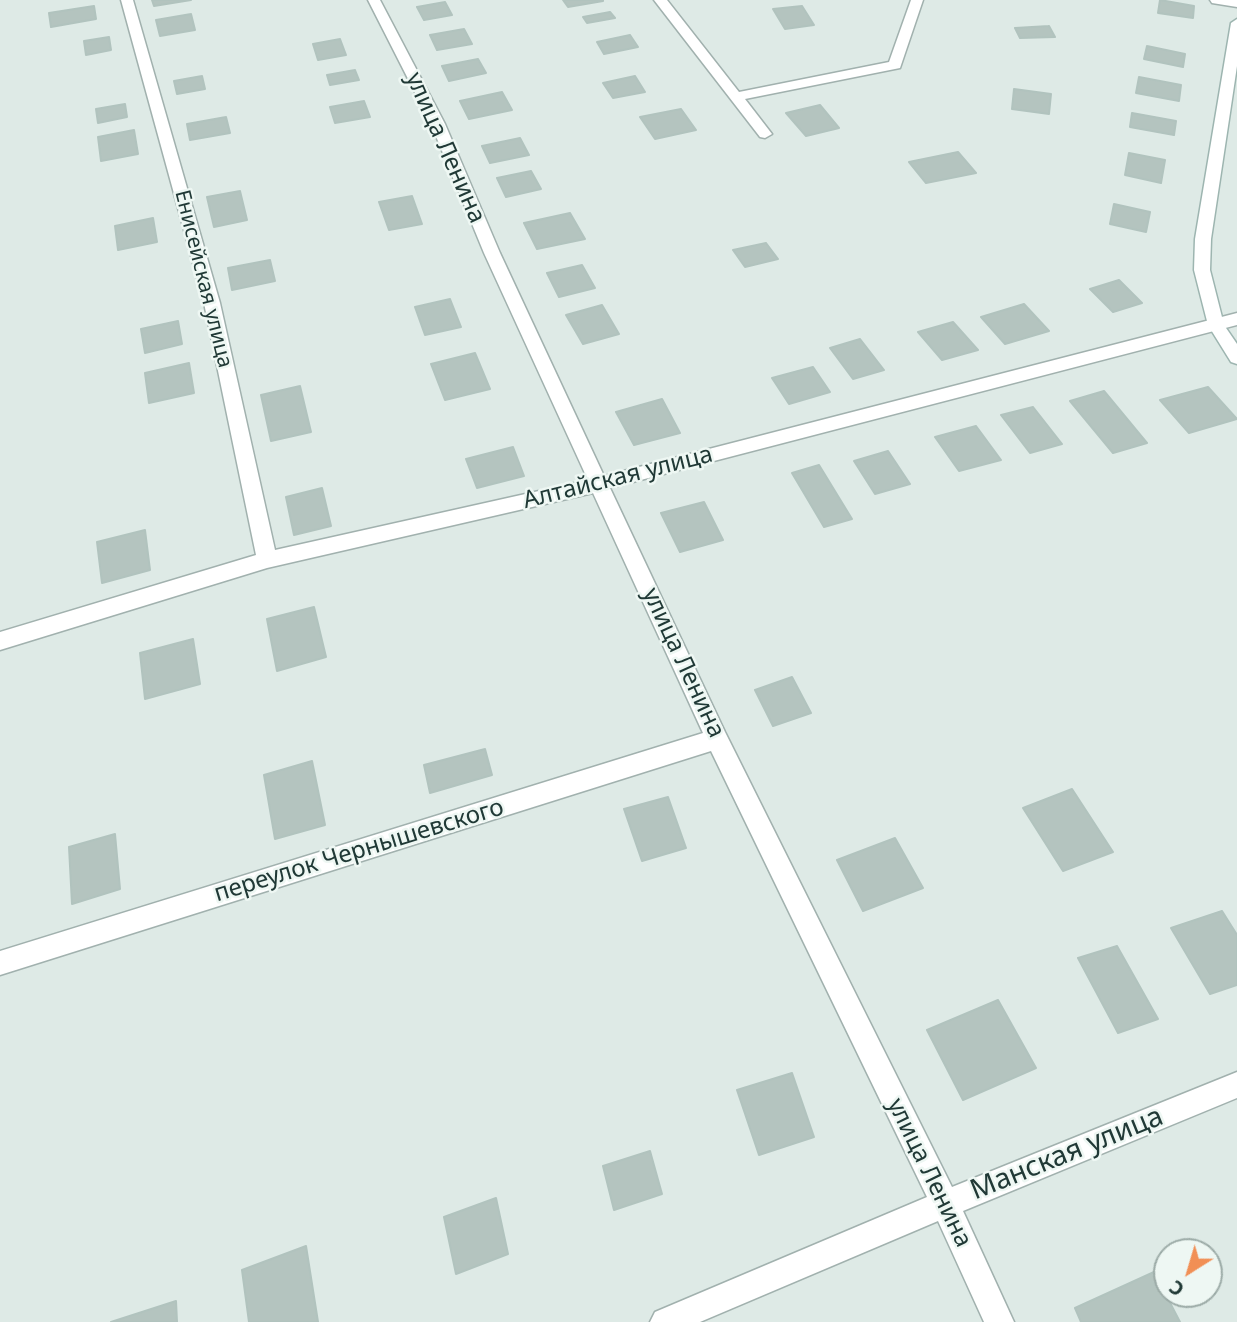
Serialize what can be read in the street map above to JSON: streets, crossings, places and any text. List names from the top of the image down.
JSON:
{
  "streets": {
    "street": [
      "улица Ленина",
      "Енисейская улица",
      "Алтайская улица",
      "переулок Чернышевского",
      "Манская улица"
    ]
  },
  "crossings": [
    ["улица Ленина", "Алтайская улица"],
    ["улица Ленина", "переулок Чернышевского"],
    ["улица Ленина", "Манская улица"],
    ["Енисейская улица", "Алтайская улица"]
  ],
  "north": "bottom left"
}
